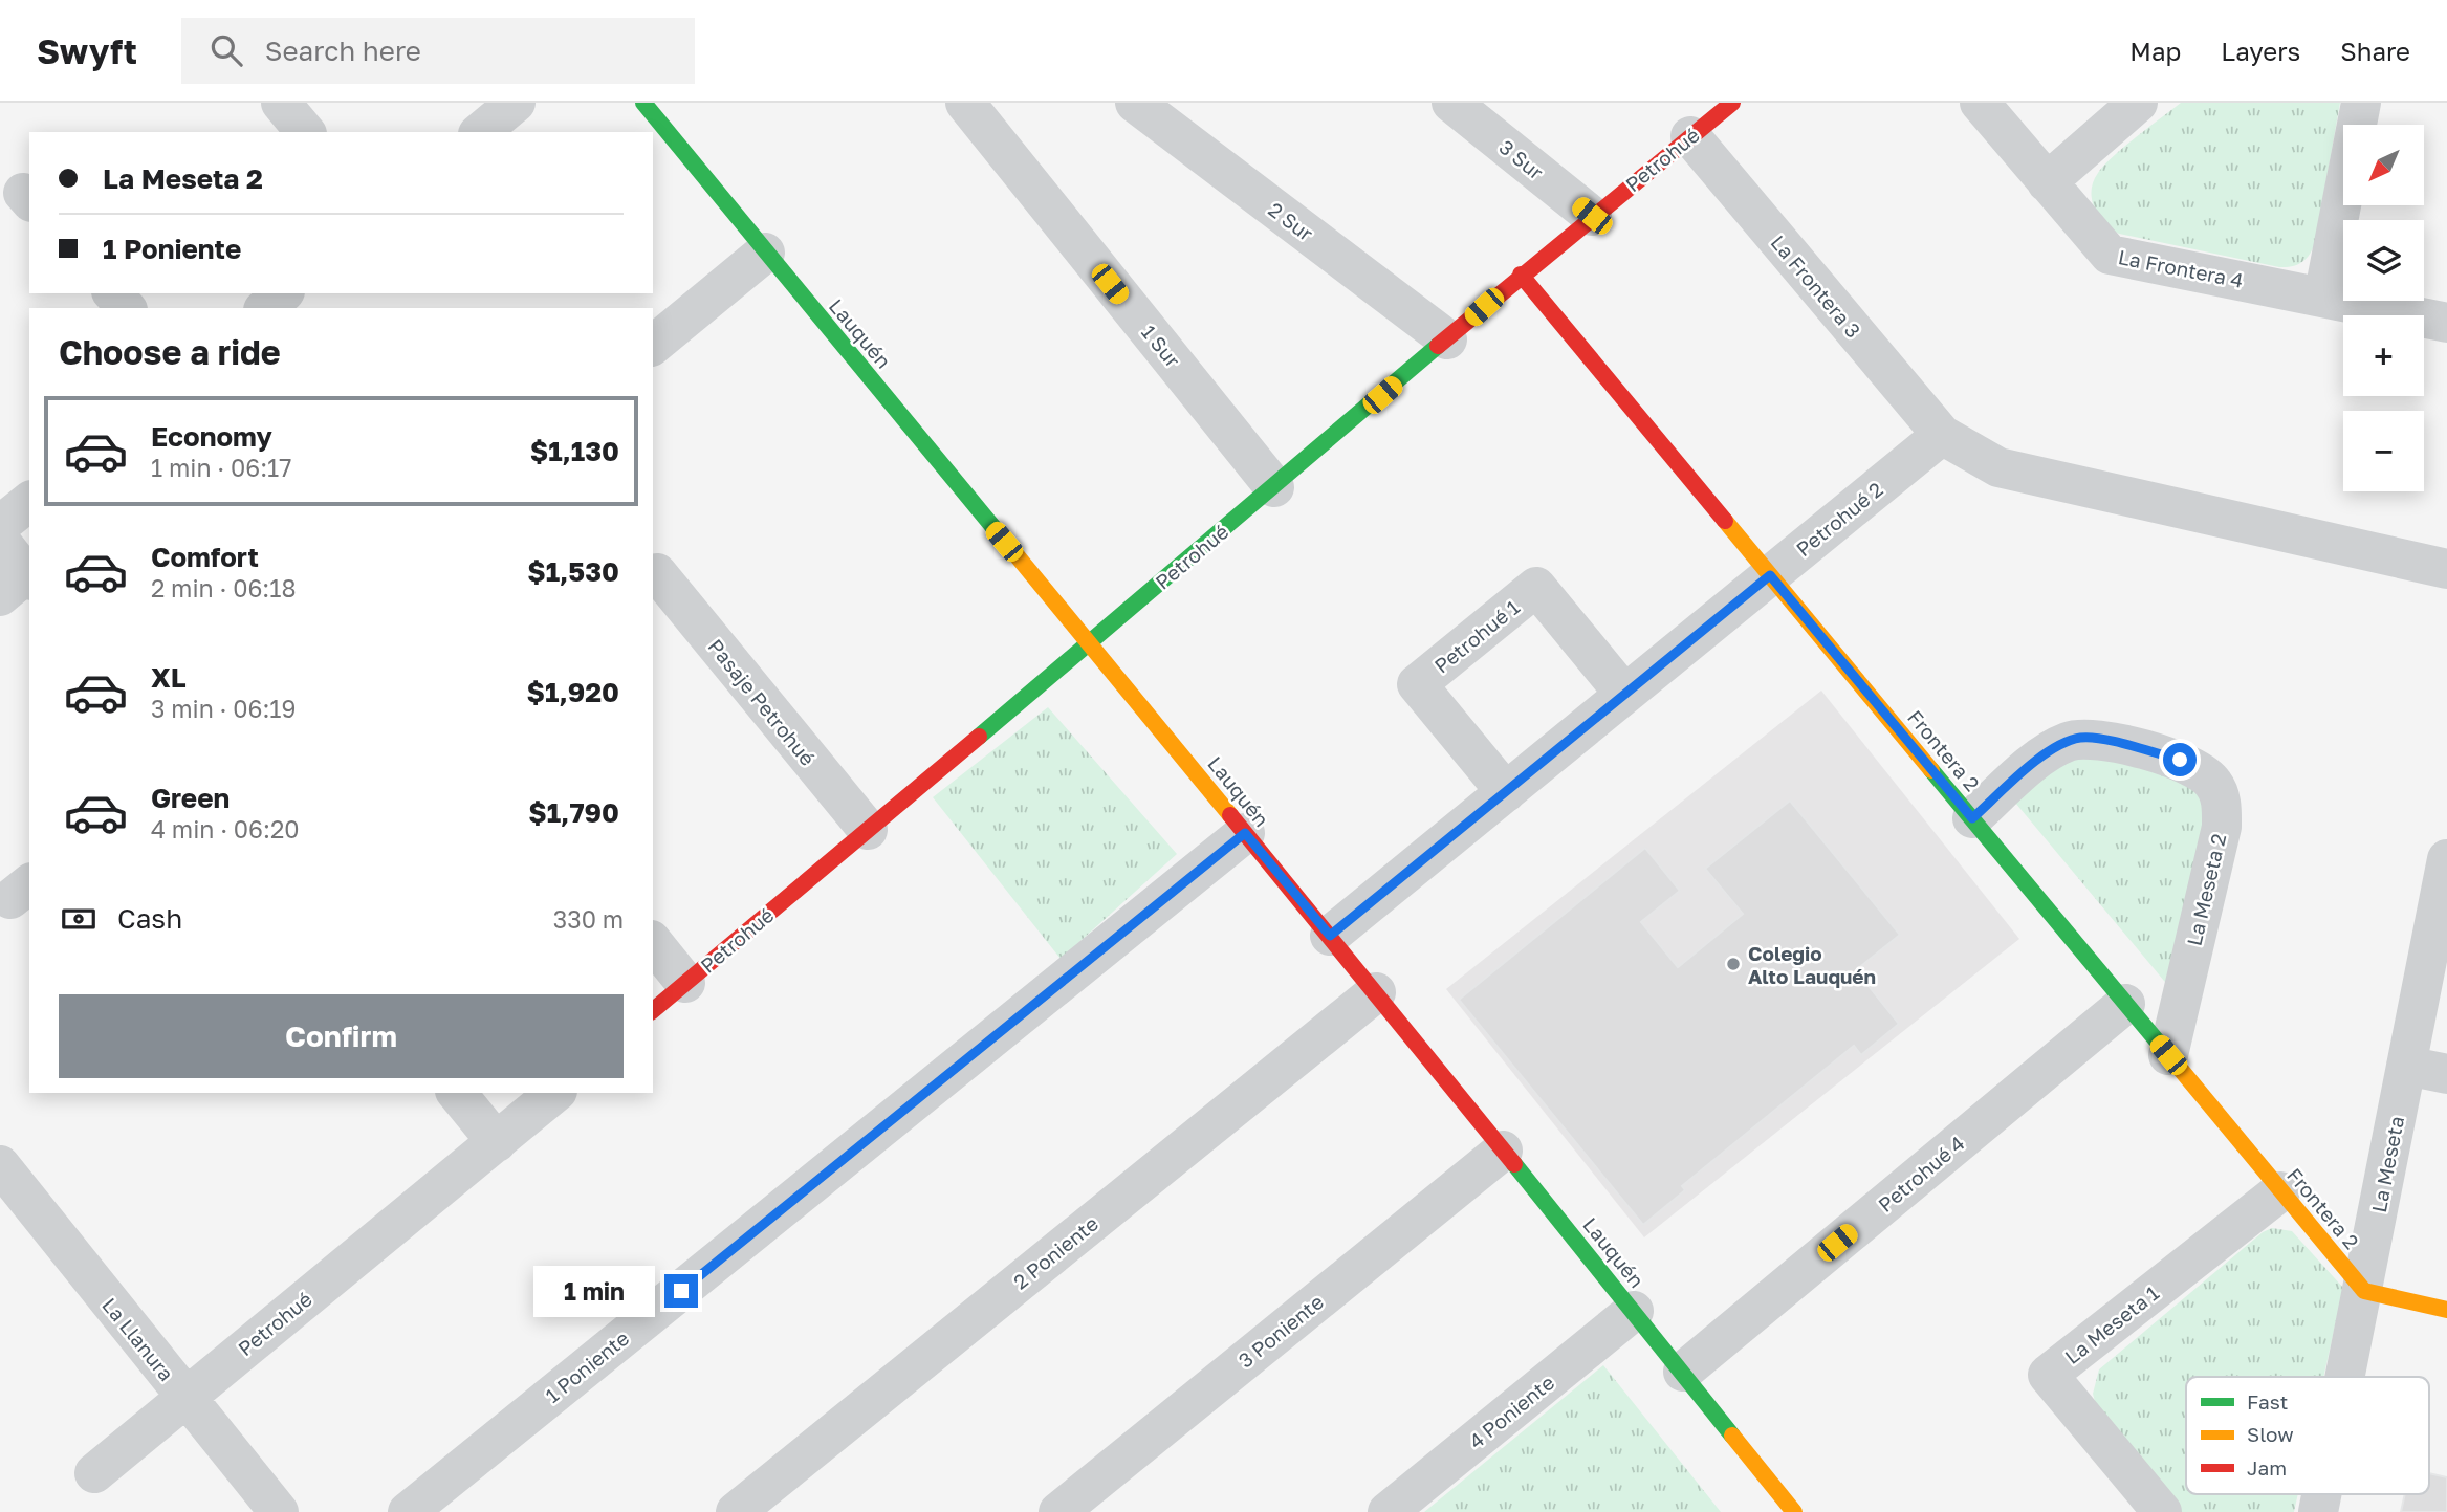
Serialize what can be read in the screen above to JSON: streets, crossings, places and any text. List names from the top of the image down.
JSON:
{
  "streets": {
    "street": [
      "3 Sur",
      "Petrohué",
      "2 Sur",
      "La Frontera 4",
      "La Frontera 3",
      "Lauquén",
      "1 Sur",
      "Petrohué 2",
      "Petrohué 1",
      "Pasaje Petrohué",
      "Frontera 2",
      "La Meseta 2",
      "La Meseta",
      "Petrohué 4",
      "2 Poniente",
      "La Meseta 1",
      "3 Poniente",
      "La Llanura",
      "1 Poniente",
      "4 Poniente"
    ]
  },
  "crossings": [
    ["3 Sur", "Petrohué"],
    ["Petrohué", "2 Sur"],
    ["Petrohué", "La Frontera 3"],
    ["Petrohué", "Lauquén"],
    ["Petrohué", "1 Sur"],
    ["Petrohué", "Pasaje Petrohué"],
    ["Petrohué", "Frontera 2"],
    ["Petrohué", "La Llanura"],
    ["La Frontera 3", "Petrohué 2"],
    ["Lauquén", "Petrohué 2"],
    ["Lauquén", "Petrohué 4"],
    ["Lauquén", "2 Poniente"],
    ["Lauquén", "3 Poniente"],
    ["Lauquén", "1 Poniente"],
    ["Lauquén", "4 Poniente"],
    ["Petrohué 2", "Petrohué 1"],
    ["Petrohué 2", "Frontera 2"],
    ["Frontera 2", "La Meseta 2"],
    ["Frontera 2", "La Meseta"],
    ["Frontera 2", "Petrohué 4"],
    ["Frontera 2", "La Meseta 1"]
  ],
  "places": ["Colegio Alto Lauquén"],
  "legend": ["Fast", "Slow", "Jam"],
  "north": "bottom left",
  "page": {
    "header": "Swyft",
    "search": "Search here",
    "nav": ["Map", "Layers", "Share"],
    "map_buttons": ["+", "−"],
    "banner": ["La Meseta 2", "1 Poniente"],
    "heading": "Choose a ride",
    "list": [
      {
        "name": "Economy",
        "note": "1 min · 06:17",
        "value": "$1,130"
      },
      {
        "name": "Comfort",
        "note": "2 min · 06:18",
        "value": "$1,530"
      },
      {
        "name": "XL",
        "note": "3 min · 06:19",
        "value": "$1,920"
      },
      {
        "name": "Green",
        "note": "4 min · 06:20",
        "value": "$1,790"
      }
    ],
    "pay": ["Cash", "330 m"],
    "buttons": "Confirm",
    "bubble": "1 min"
  }
}
